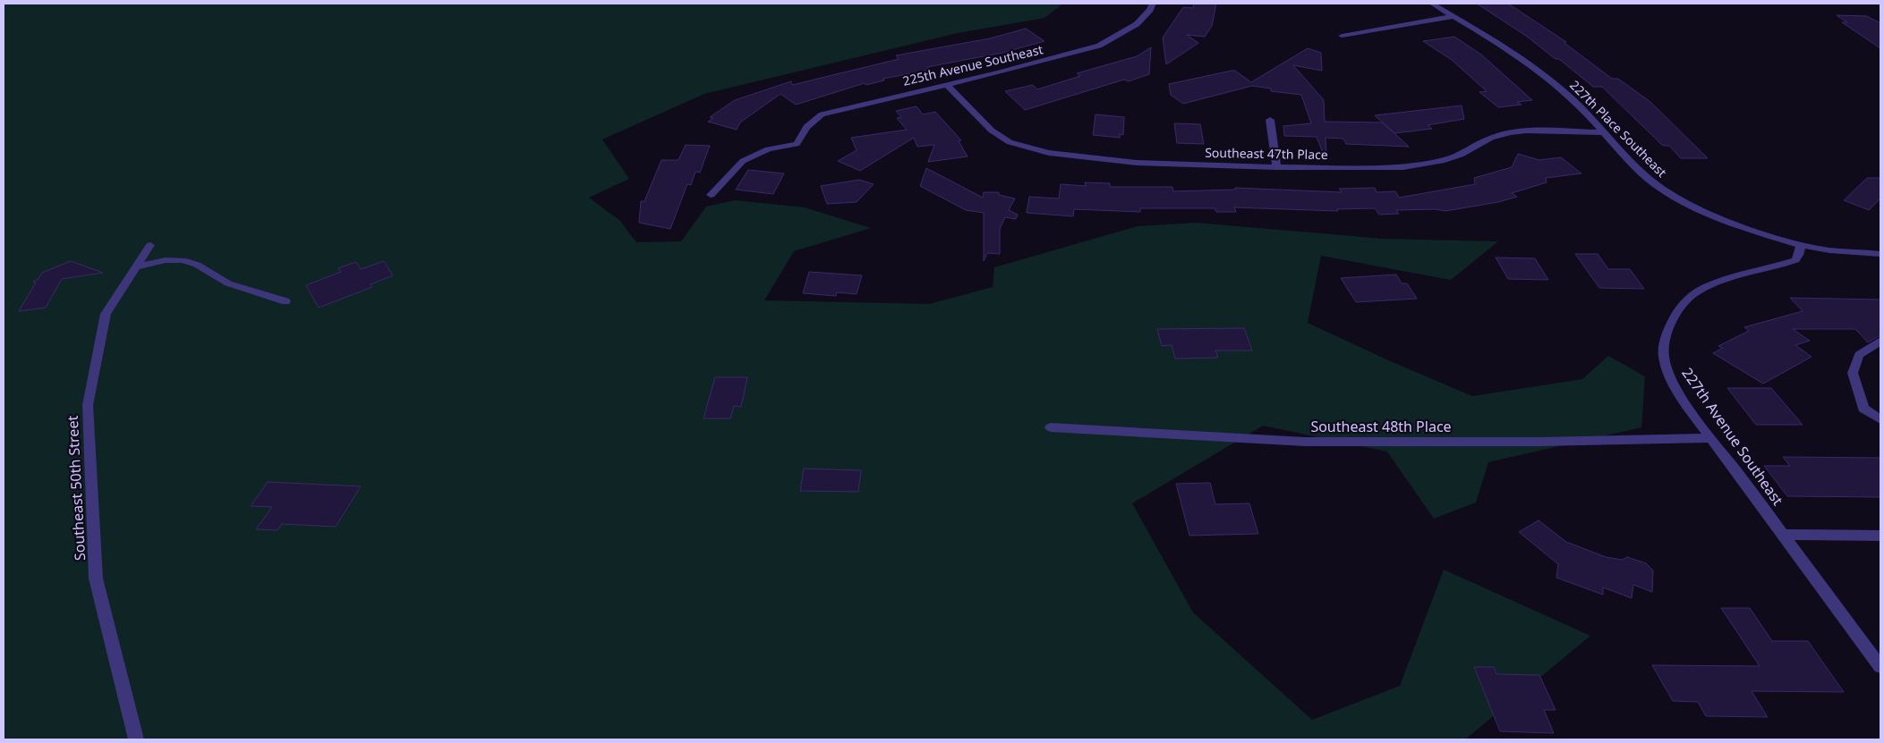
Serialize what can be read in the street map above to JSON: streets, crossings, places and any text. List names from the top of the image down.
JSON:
{
  "streets": {
    "street": [
      "225th Avenue Southeast",
      "227th Place Southeast",
      "Southeast 47th Place",
      "Southeast 48th Place",
      "227th Avenue Southeast",
      "Southeast 50th Street"
    ]
  },
  "crossings": [
    ["225th Avenue Southeast", "Southeast 47th Place"],
    ["227th Place Southeast", "Southeast 47th Place"],
    ["227th Place Southeast", "227th Avenue Southeast"],
    ["Southeast 48th Place", "227th Avenue Southeast"]
  ]
}
